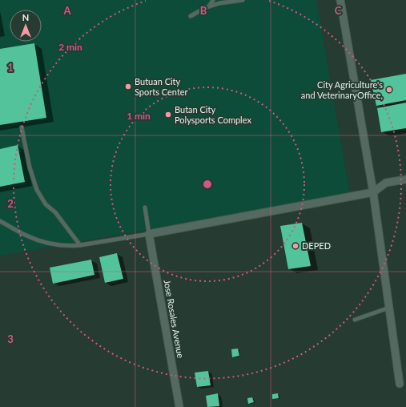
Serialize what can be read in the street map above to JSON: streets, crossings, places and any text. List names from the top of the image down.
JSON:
{
  "streets": {
    "street": ["Jose Rosales Avenue"]
  },
  "places": [
    "Butuan City Sports Center",
    "City Agriculture's and VeterinaryOffice,",
    "Butan City Polysports Complex",
    "DEPED"
  ],
  "north": "top",
  "grid": {
    "columns": ["A", "B", "C"],
    "rows": ["1", "2", "3"]
  },
  "rings": ["2 min", "1 min"]
}
